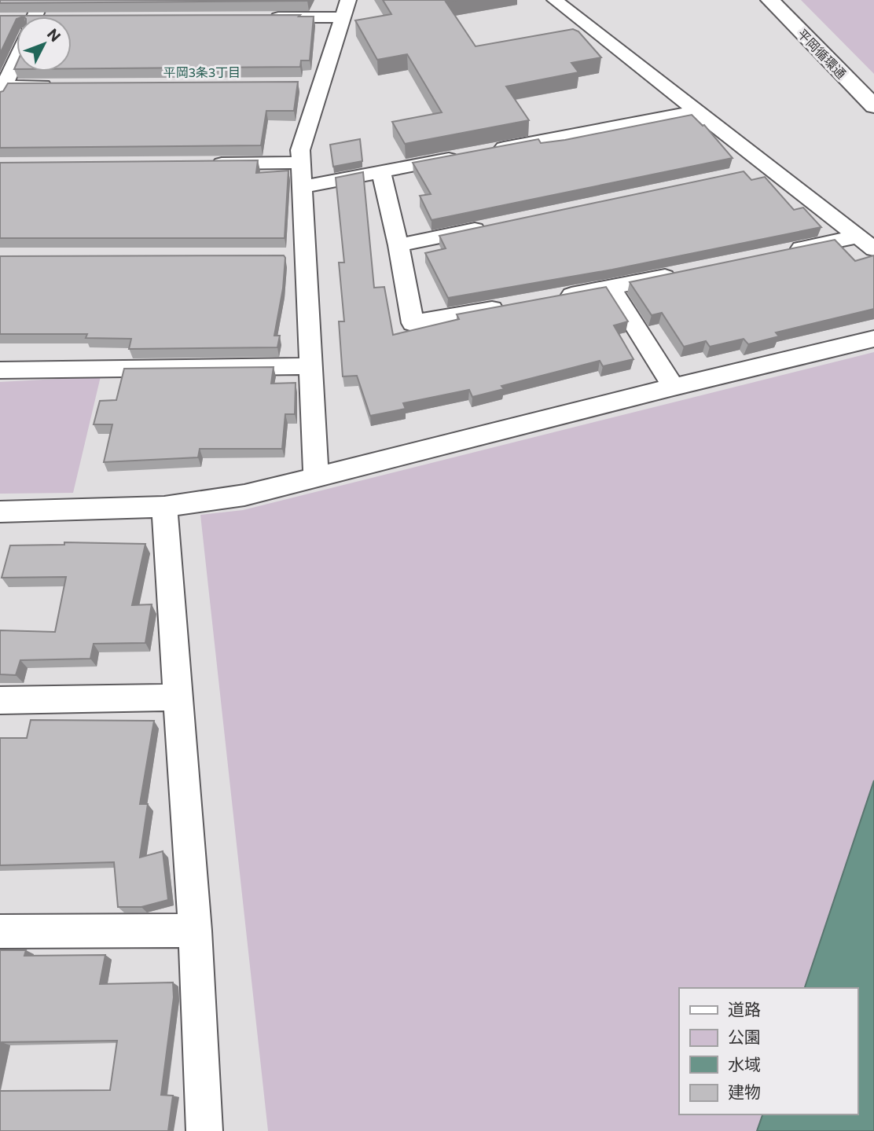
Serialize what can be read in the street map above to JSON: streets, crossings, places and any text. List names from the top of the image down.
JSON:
{
  "streets": {
    "street": ["平岡循環通"]
  },
  "districts": ["平岡3条3丁目"],
  "legend": [
    "道路",
    "公園",
    "水域",
    "建物"
  ],
  "north": "top right"
}
